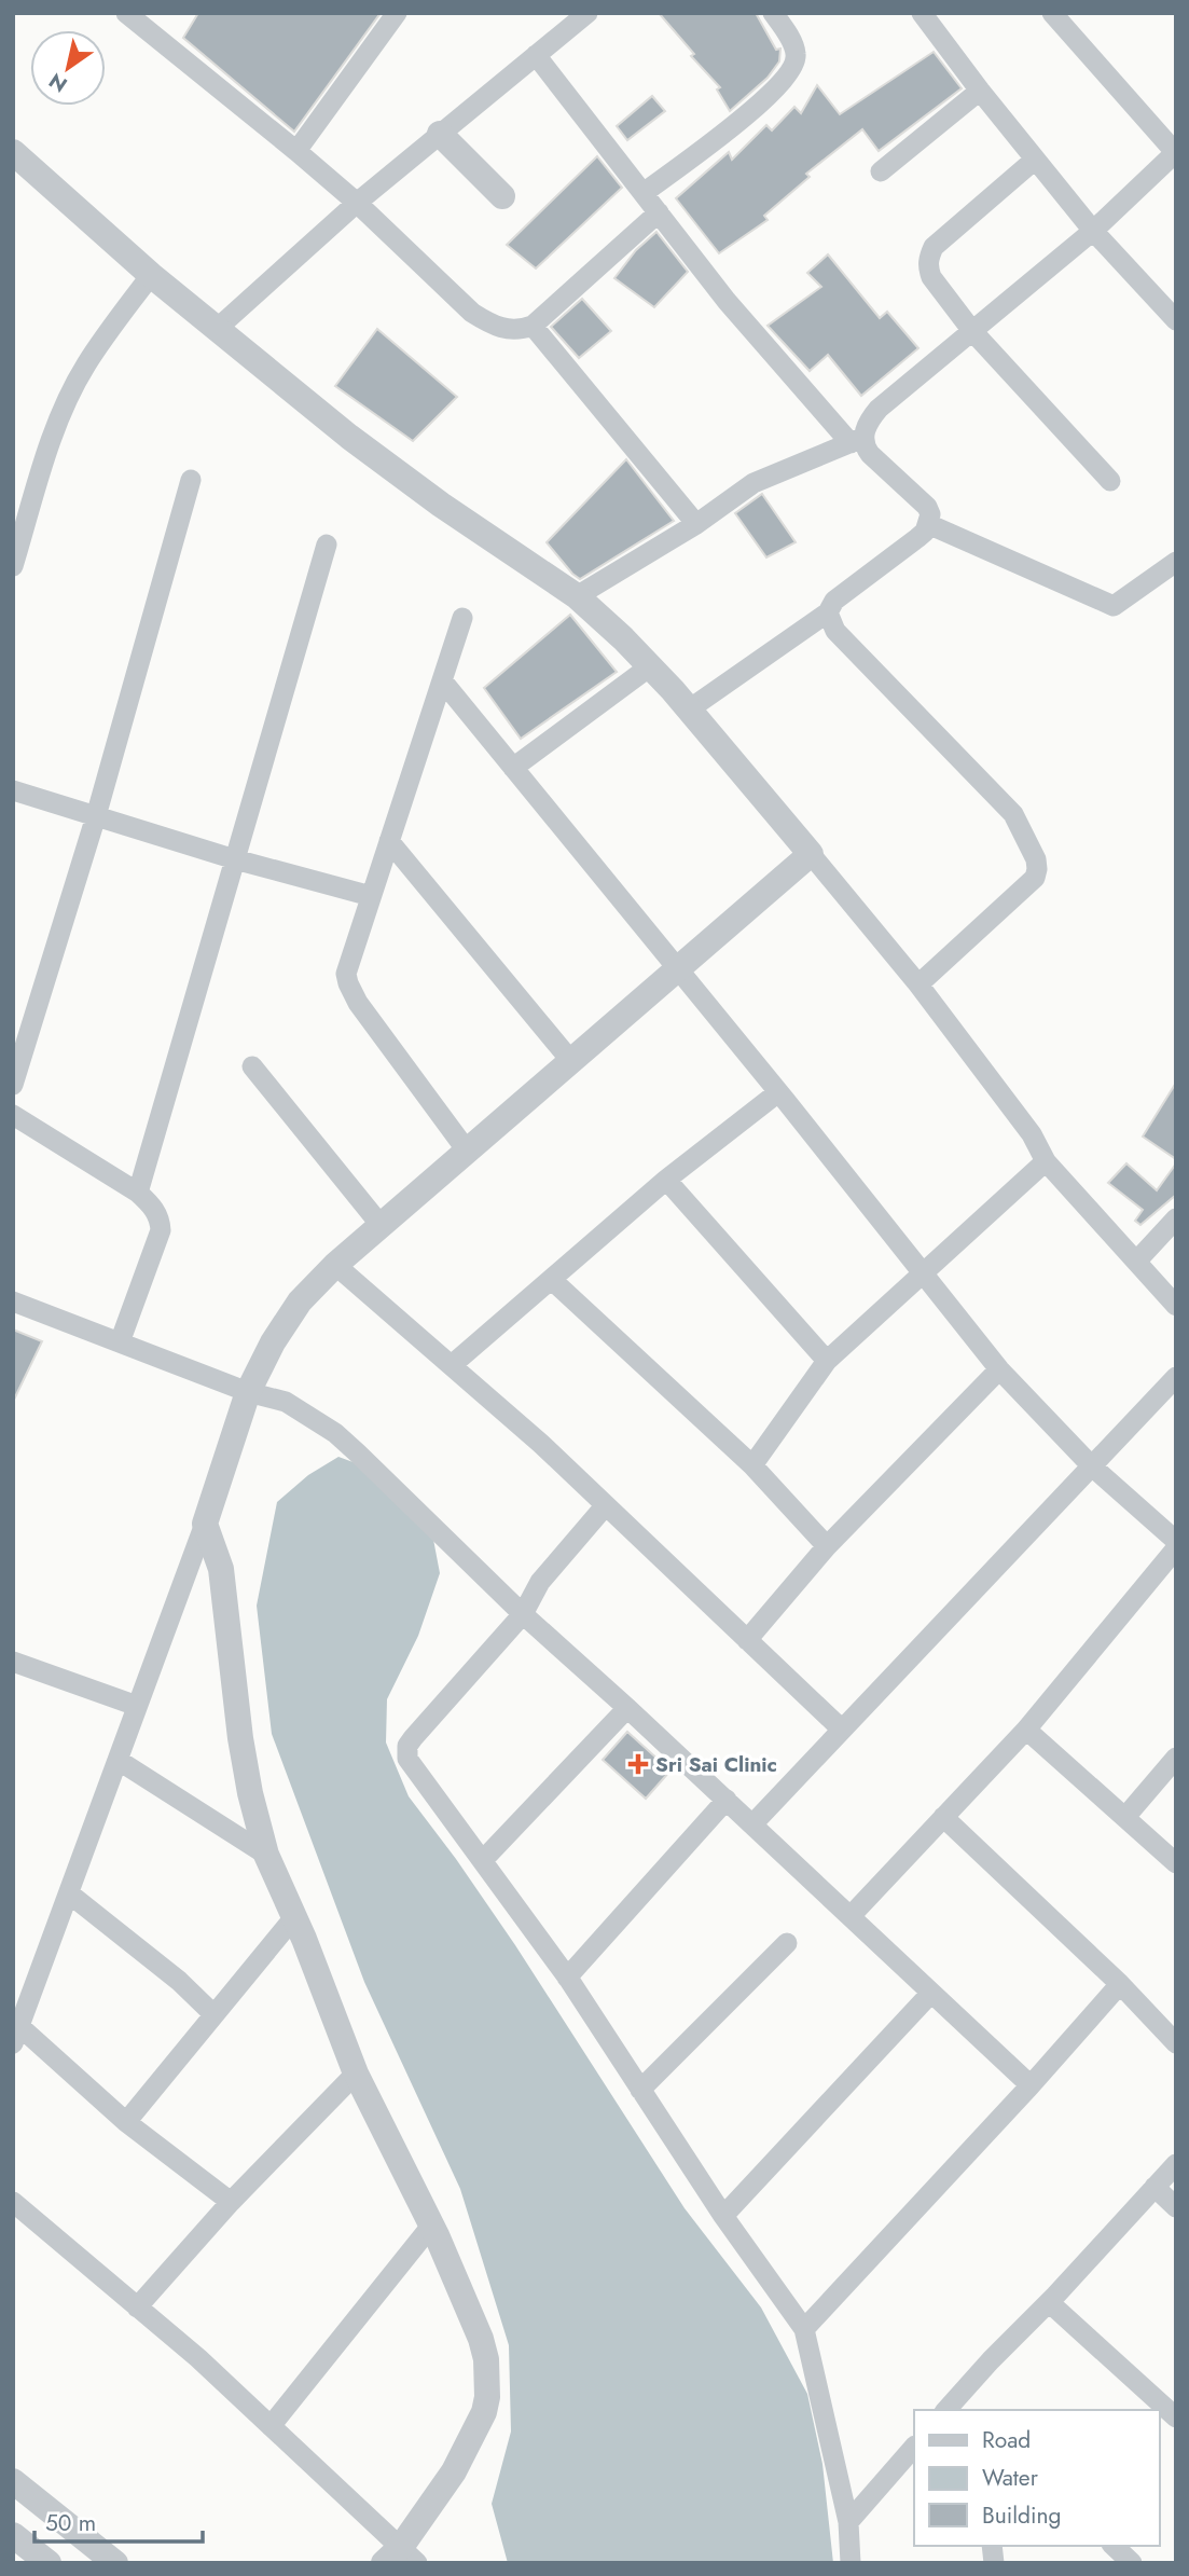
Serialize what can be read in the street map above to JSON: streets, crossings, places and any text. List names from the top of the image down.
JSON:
{
  "places": {
    "health": ["Sri Sai Clinic"]
  },
  "legend": ["Road", "Water", "Building"],
  "scale_bar": "50 m",
  "north": "bottom left"
}
